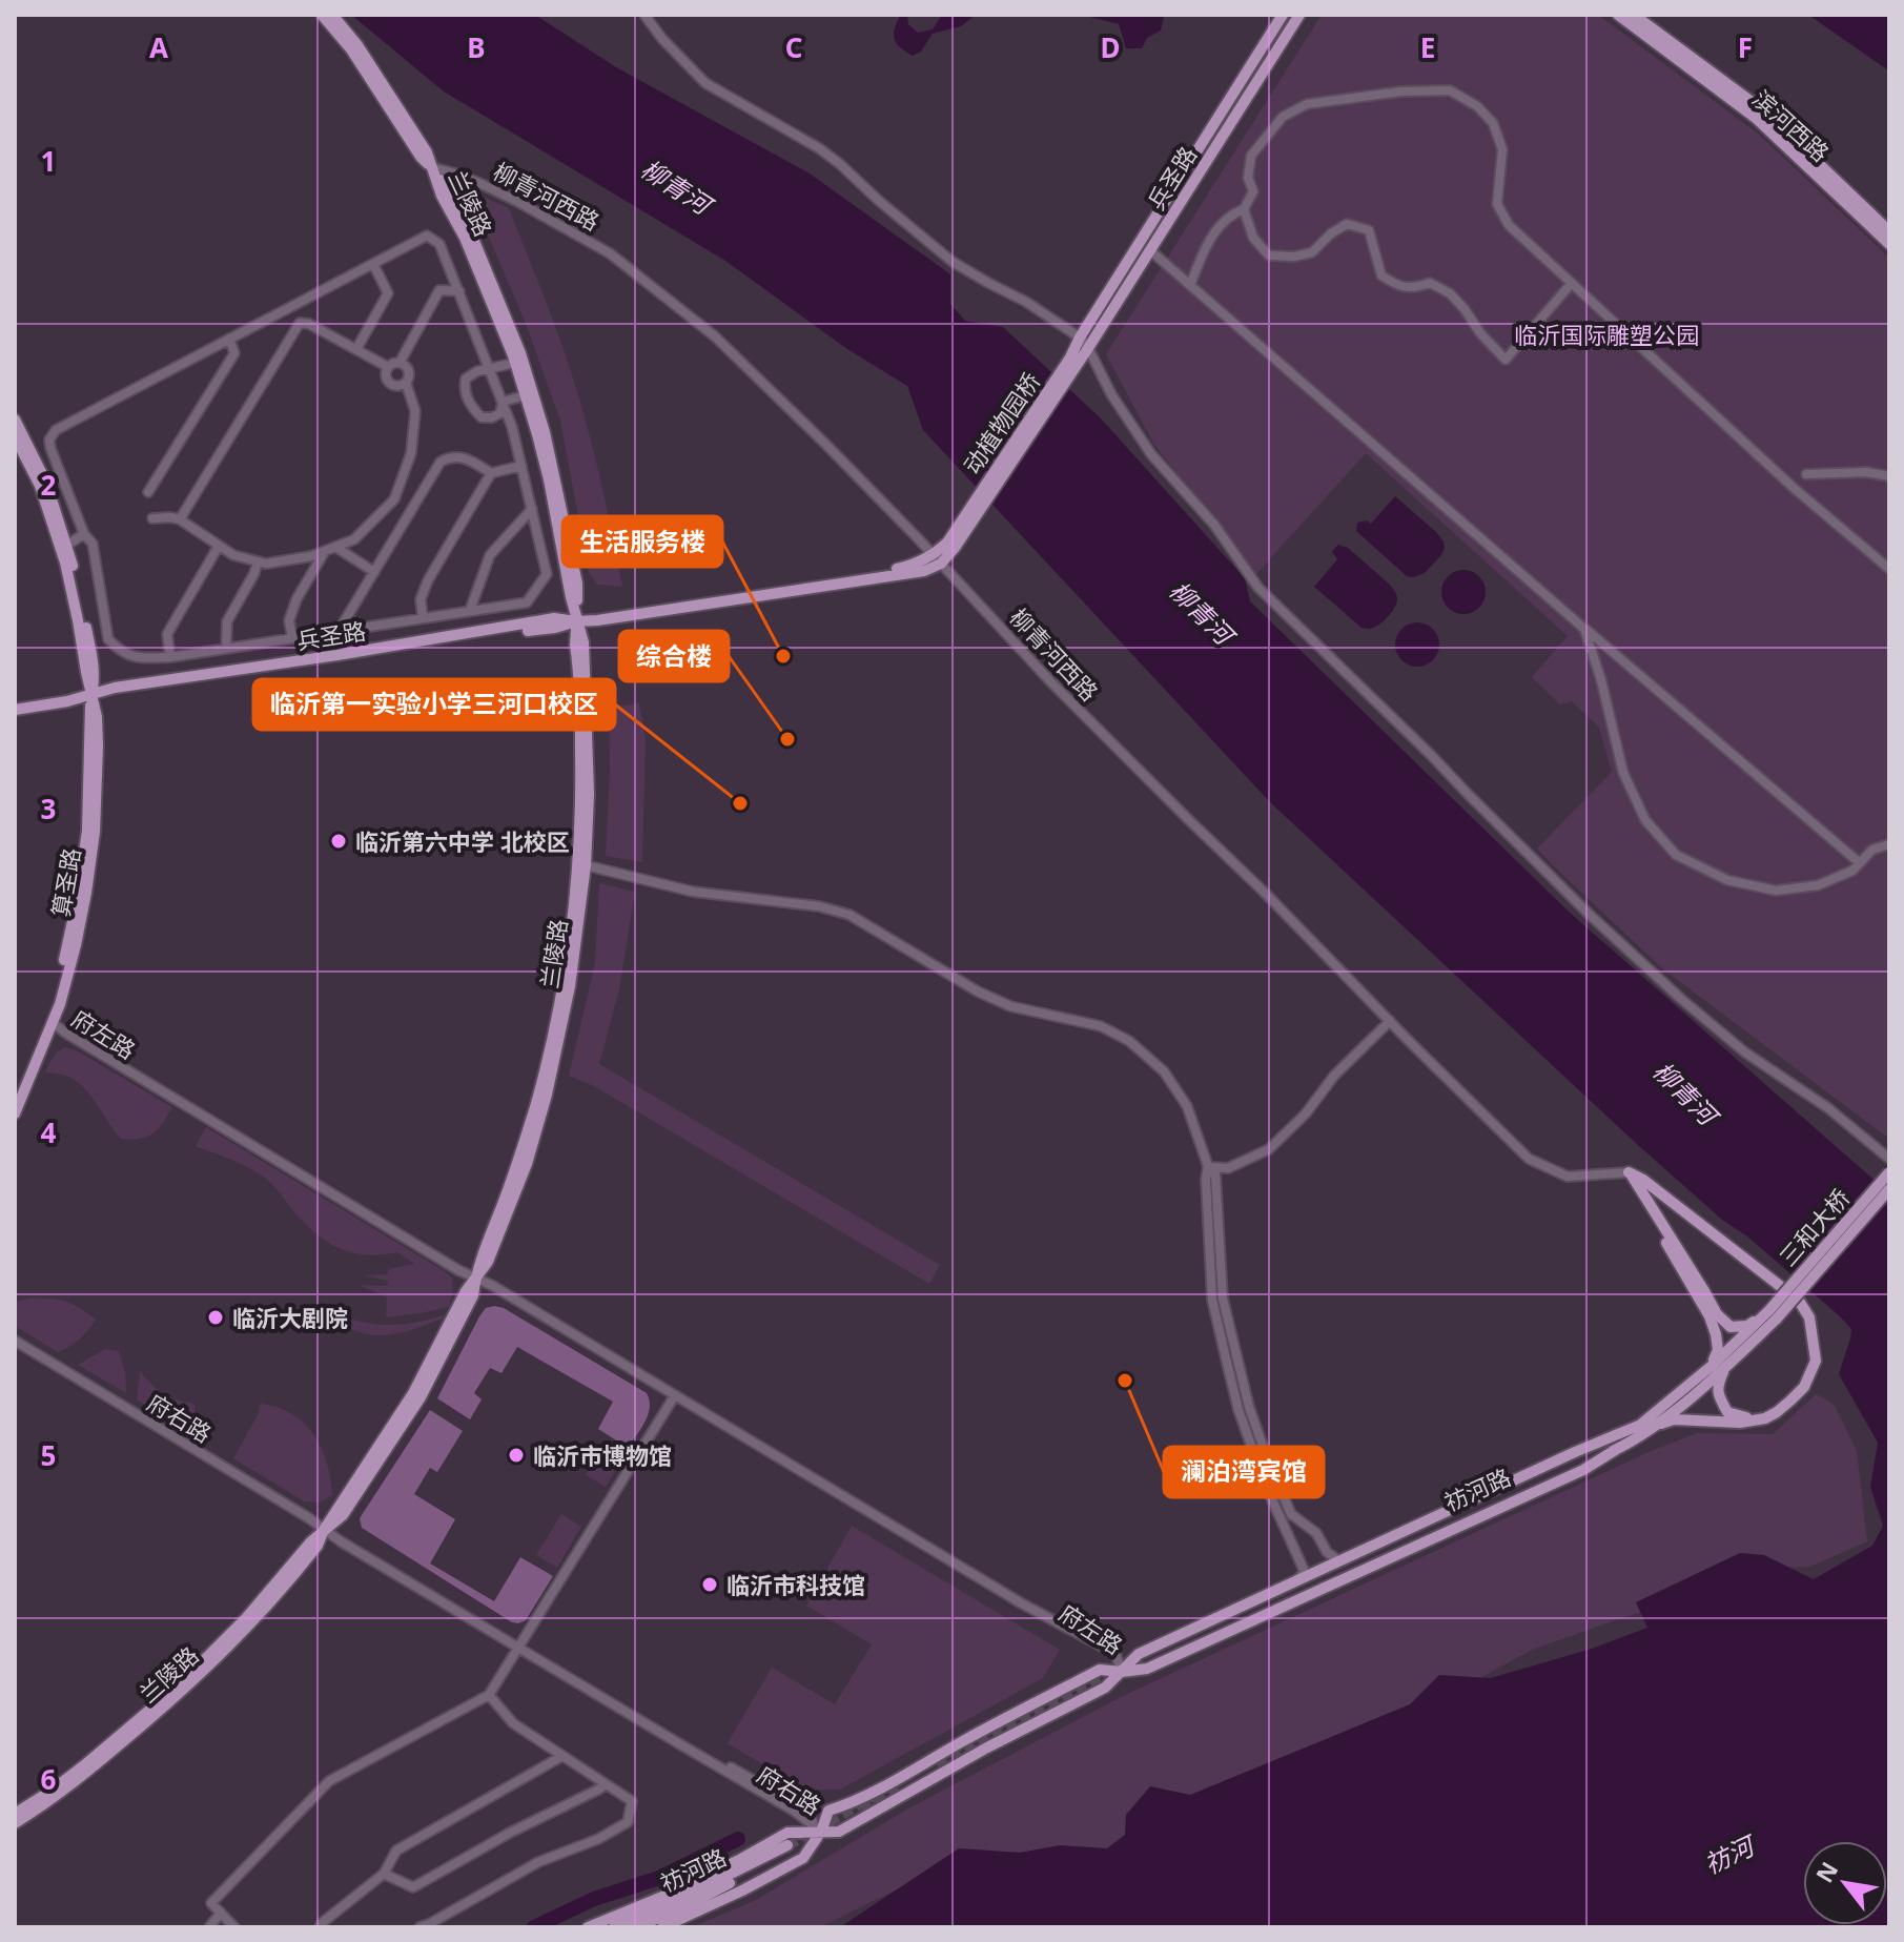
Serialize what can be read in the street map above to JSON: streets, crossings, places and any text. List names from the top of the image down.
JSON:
{
  "streets": {
    "main road": [
      "滨河西路",
      "兵圣路",
      "兰陵路",
      "动植物园桥",
      "算圣路",
      "三和大桥",
      "祊河路"
    ],
    "street": ["柳青河西路", "府左路", "府右路"]
  },
  "crossings": [
    ["兵圣路", "柳青河西路"],
    ["兵圣路", "兰陵路"],
    ["兵圣路", "动植物园桥"],
    ["兵圣路", "算圣路"],
    ["柳青河西路", "兰陵路"],
    ["柳青河西路", "动植物园桥"],
    ["兰陵路", "府左路"],
    ["兰陵路", "府右路"],
    ["算圣路", "府左路"],
    ["三和大桥", "祊河路"]
  ],
  "water": ["柳青河", "祊河"],
  "parks": ["临沂国际雕塑公园"],
  "places": [
    "生活服务楼",
    "综合楼",
    "临沂第一实验小学三河口校区",
    "临沂第六中学 北校区",
    "临沂大剧院",
    "澜泊湾宾馆",
    "临沂市博物馆",
    "临沂市科技馆"
  ],
  "north": "top left",
  "grid": {
    "columns": [
      "A",
      "B",
      "C",
      "D",
      "E",
      "F"
    ],
    "rows": [
      "1",
      "2",
      "3",
      "4",
      "5",
      "6"
    ]
  }
}
